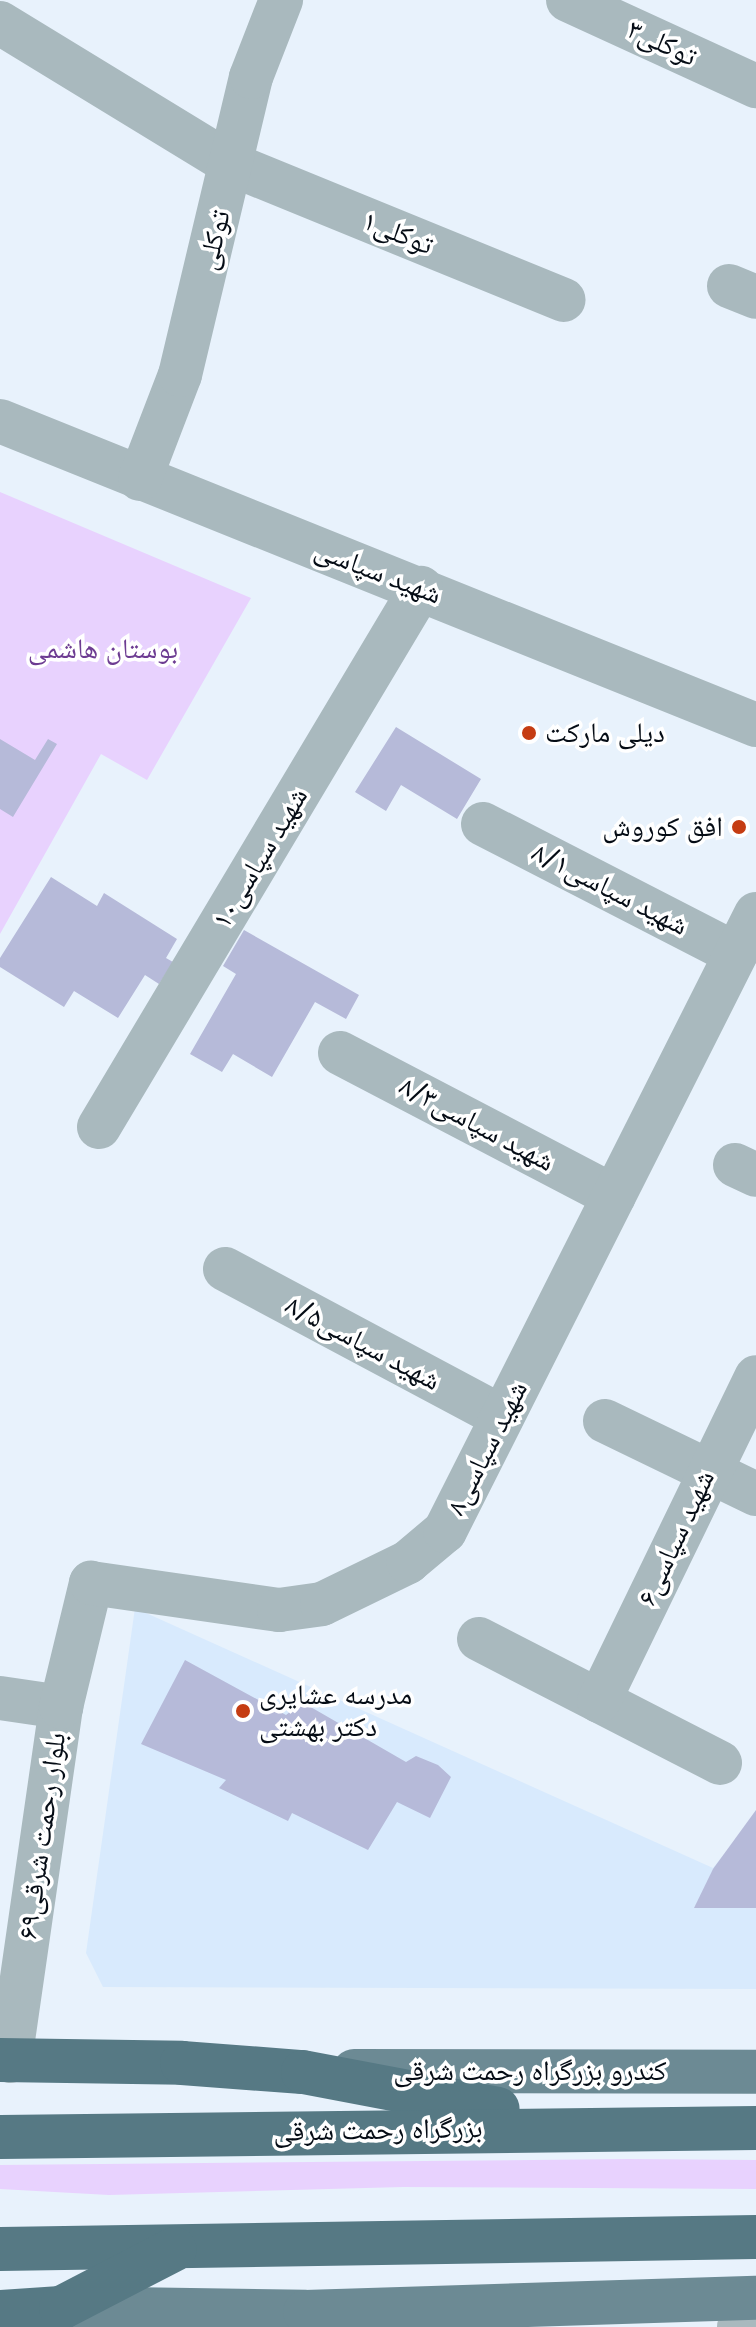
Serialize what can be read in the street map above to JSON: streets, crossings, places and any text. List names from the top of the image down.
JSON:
{
  "streets": {
    "highway": ["بزرگراه رحمت شرقی"],
    "main road": ["کندرو بزرگراه رحمت شرقی"],
    "street": [
      "توکلی۳",
      "توکلی۱",
      "توکلی",
      "شهید سپاسی",
      "شهید سپاسی۱۰",
      "شهید سپاسی۸/۱",
      "شهید سپاسی۸/۳",
      "شهید سپاسی۸/۵",
      "شهید سپاسی۸",
      "شهید سپاسی۶",
      "بلوار رحمت شرقی۶۹"
    ]
  },
  "crossings": [
    ["توکلی۱", "توکلی"],
    ["توکلی", "شهید سپاسی"],
    ["شهید سپاسی", "شهید سپاسی۱۰"],
    ["شهید سپاسی۸/۱", "شهید سپاسی۸"],
    ["شهید سپاسی۸/۳", "شهید سپاسی۸"],
    ["شهید سپاسی۸/۵", "شهید سپاسی۸"],
    ["شهید سپاسی۸", "بلوار رحمت شرقی۶۹"]
  ],
  "parks": ["بوستان هاشمی"],
  "places": ["دیلی مارکت", "افق کوروش", "مدرسه عشایری دکتر بهشتی"]
}
